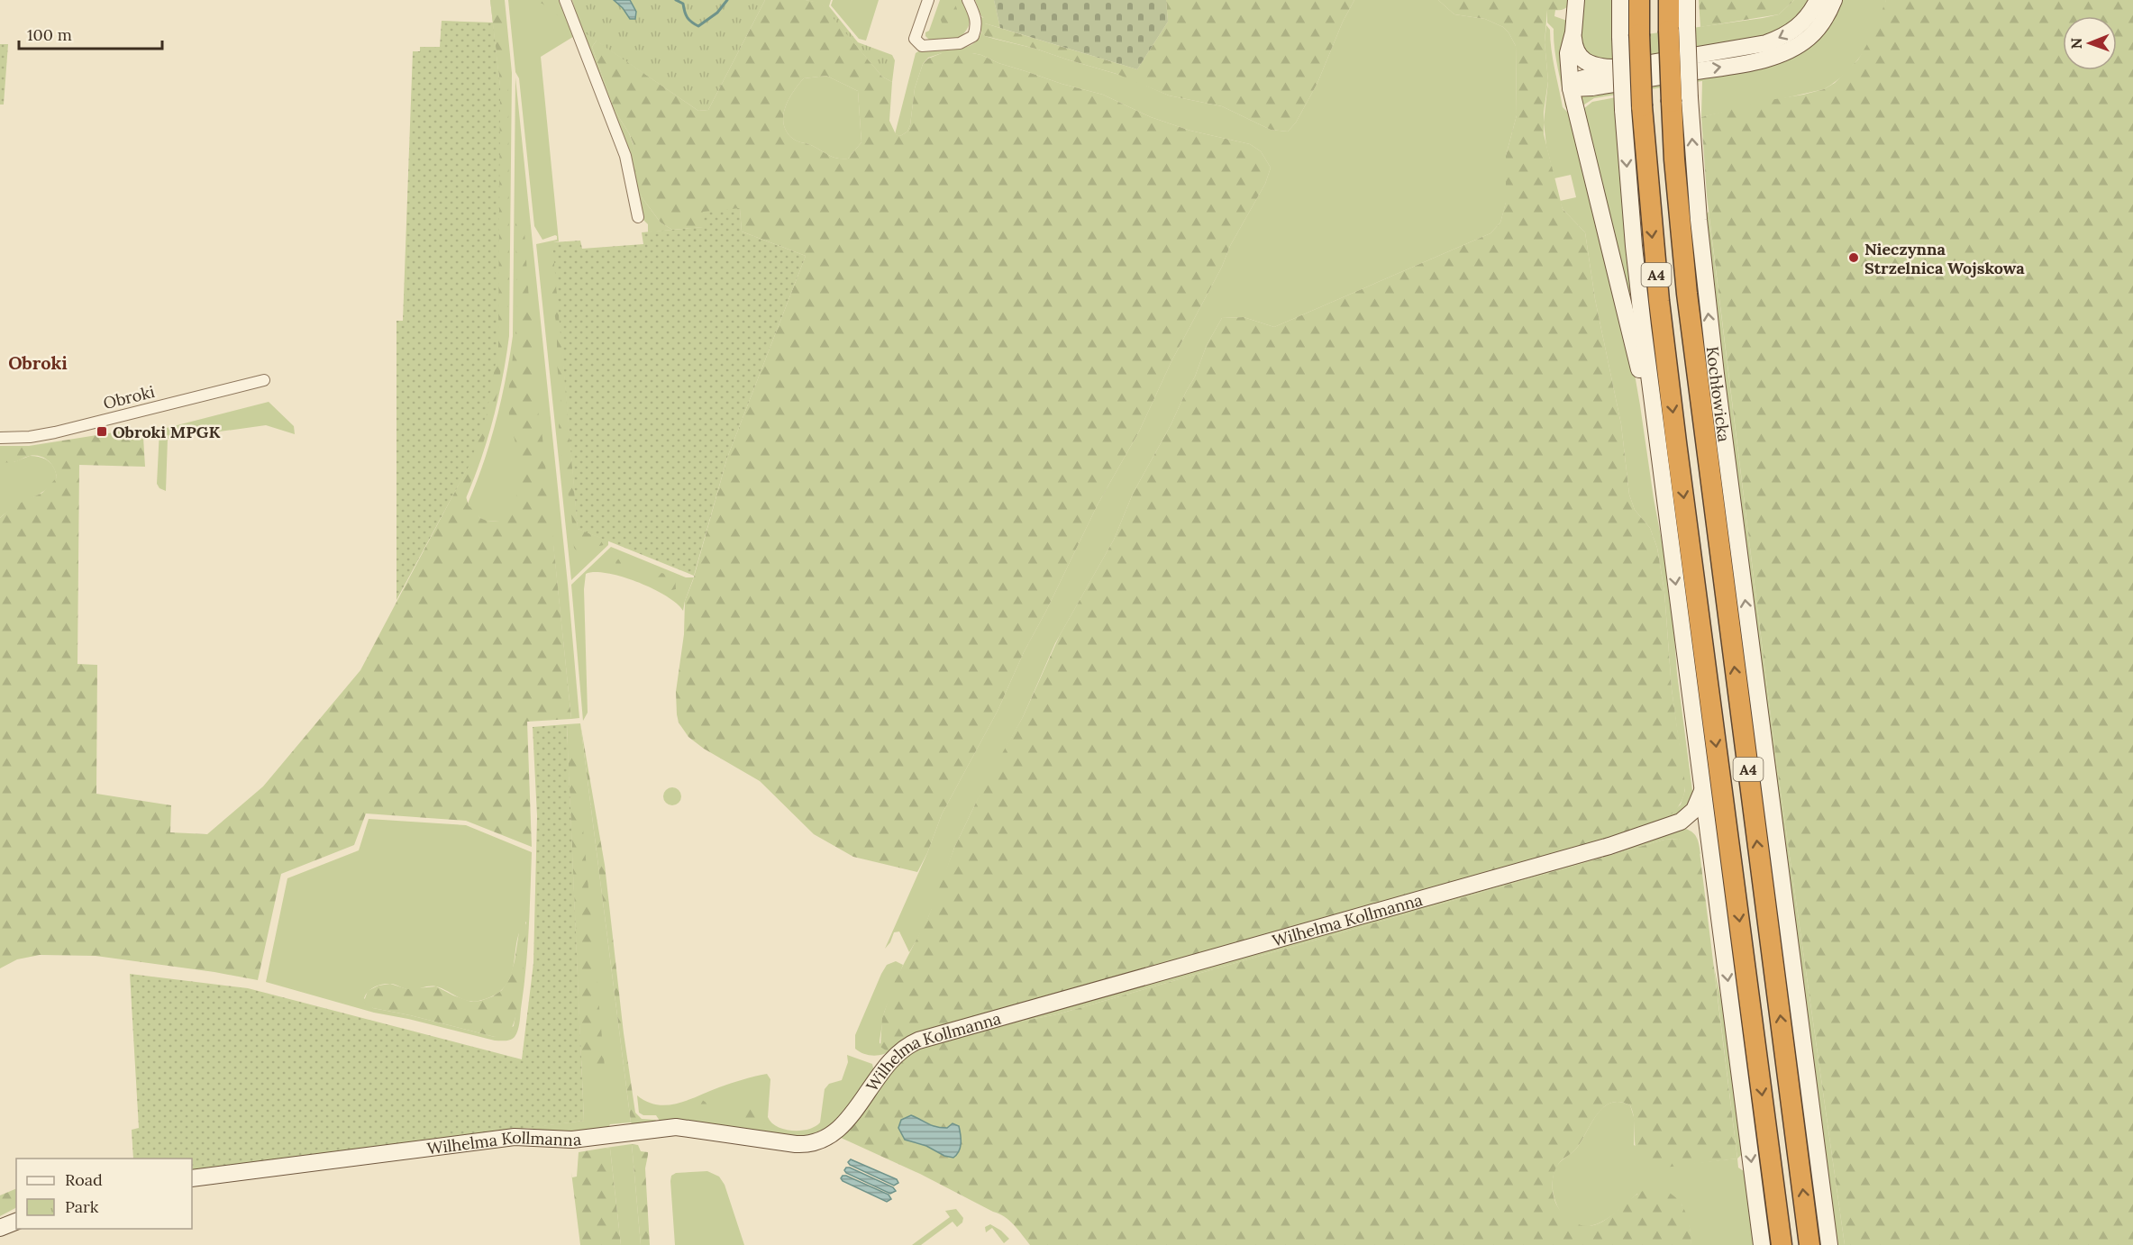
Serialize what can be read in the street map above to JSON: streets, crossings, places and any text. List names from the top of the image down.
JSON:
{
  "streets": {
    "highway": ["A4"],
    "street": ["Kochłowicka", "Obroki", "Wilhelma Kollmanna"]
  },
  "crossings": [
    ["A4", "Kochłowicka"]
  ],
  "districts": ["Obroki"],
  "places": {
    "other": ["Nieczynna Strzelnica Wojskowa"],
    "transit": ["Obroki MPGK"]
  },
  "legend": ["Road", "Park"],
  "scale_bar": "100 m",
  "north": "left"
}
